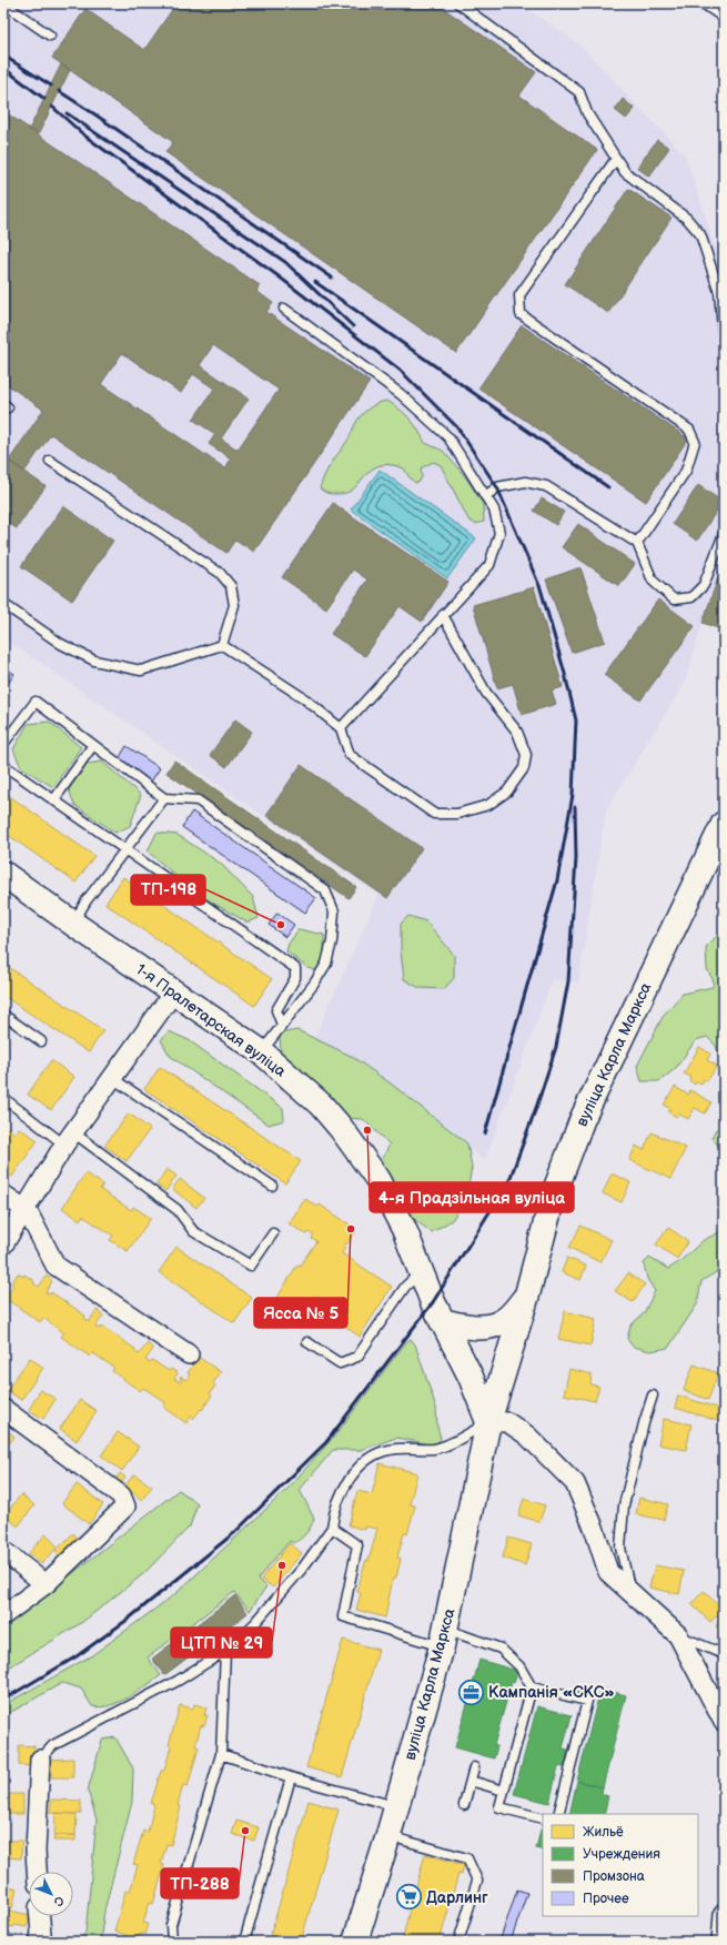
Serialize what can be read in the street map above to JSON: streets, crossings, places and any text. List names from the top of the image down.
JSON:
{
  "streets": {
    "main road": ["1-я Пралетарская вуліца", "вуліца Карла Маркса"]
  },
  "crossings": [
    ["1-я Пралетарская вуліца", "вуліца Карла Маркса"]
  ],
  "places": {
    "other": [
      "ТП-198",
      "4-я Прадзільная вуліца",
      "Ясса № 5",
      "ЦТП № 29",
      "ТП-288"
    ],
    "office": ["Кампанія «СКС»"],
    "supermarket": ["Дарлинг"]
  },
  "legend": [
    "Жильё",
    "Учреждения",
    "Промзона",
    "Прочее"
  ],
  "north": "bottom right"
}
